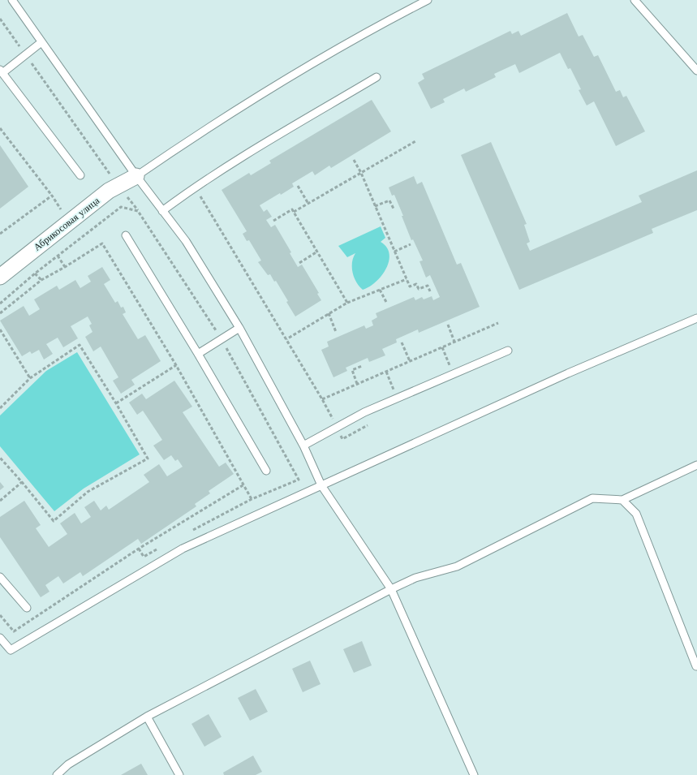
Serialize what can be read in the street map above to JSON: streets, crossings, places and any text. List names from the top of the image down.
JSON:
{
  "streets": {
    "street": ["Абрикосовая улица"]
  }
}
